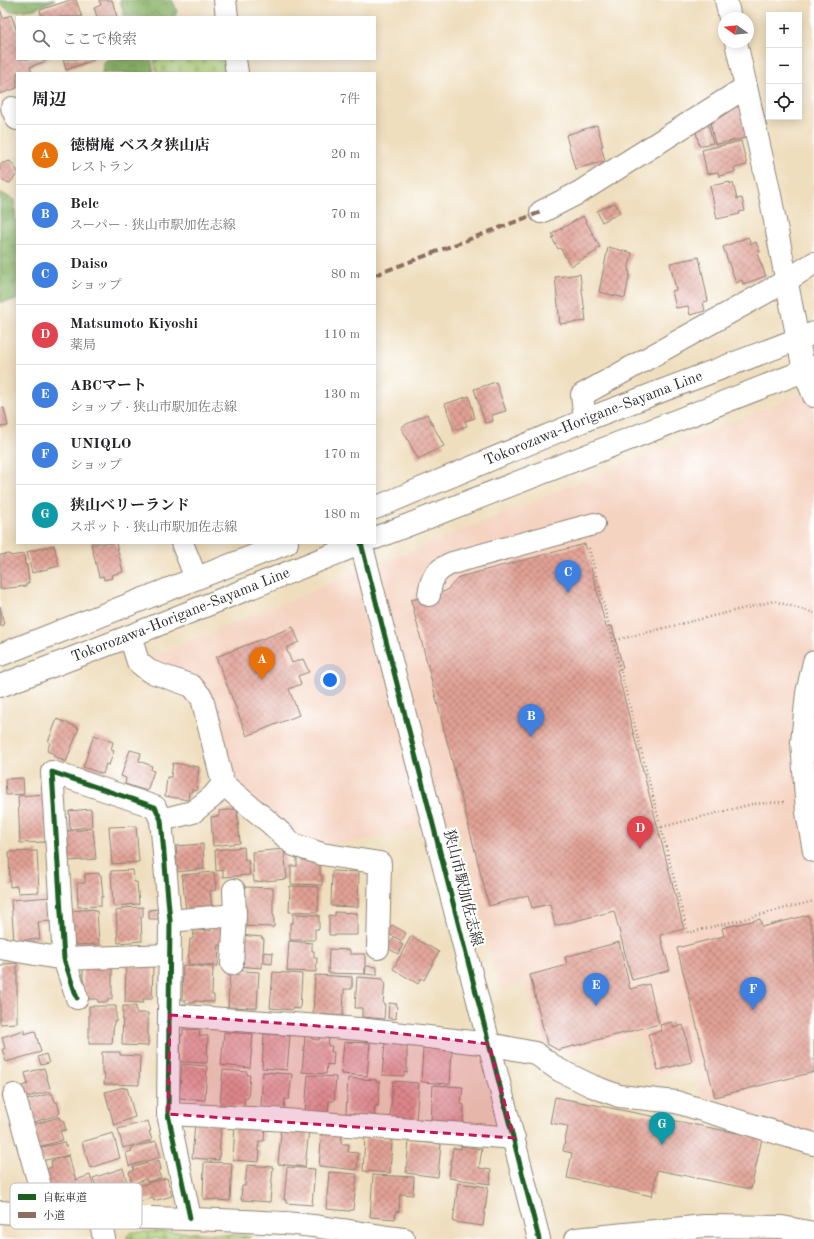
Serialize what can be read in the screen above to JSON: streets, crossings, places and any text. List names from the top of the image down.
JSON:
{
  "streets": {
    "street": ["Tokorozawa-Horigane-Sayama Line", "狭山市駅加佐志線"]
  },
  "legend": ["自転車道", "小道"],
  "north": "left",
  "page": {
    "map_buttons": ["+", "−"],
    "search": "ここで検索",
    "heading": ["周辺", "7件"],
    "list": [
      {
        "mark": "A",
        "name": "徳樹庵 ベスタ狭山店",
        "note": "レストラン",
        "value": "20 m"
      },
      {
        "mark": "B",
        "name": "Belc",
        "note": "スーパー · 狭山市駅加佐志線",
        "value": "70 m"
      },
      {
        "mark": "C",
        "name": "Daiso",
        "note": "ショップ",
        "value": "80 m"
      },
      {
        "mark": "D",
        "name": "Matsumoto Kiyoshi",
        "note": "薬局",
        "value": "110 m"
      },
      {
        "mark": "E",
        "name": "ABCマート",
        "note": "ショップ · 狭山市駅加佐志線",
        "value": "130 m"
      },
      {
        "mark": "F",
        "name": "UNIQLO",
        "note": "ショップ",
        "value": "170 m"
      },
      {
        "mark": "G",
        "name": "狭山ベリーランド",
        "note": "スポット · 狭山市駅加佐志線",
        "value": "180 m"
      }
    ],
    "pins": [
      "C",
      "A",
      "B",
      "D",
      "E",
      "F",
      "G"
    ]
  }
}
